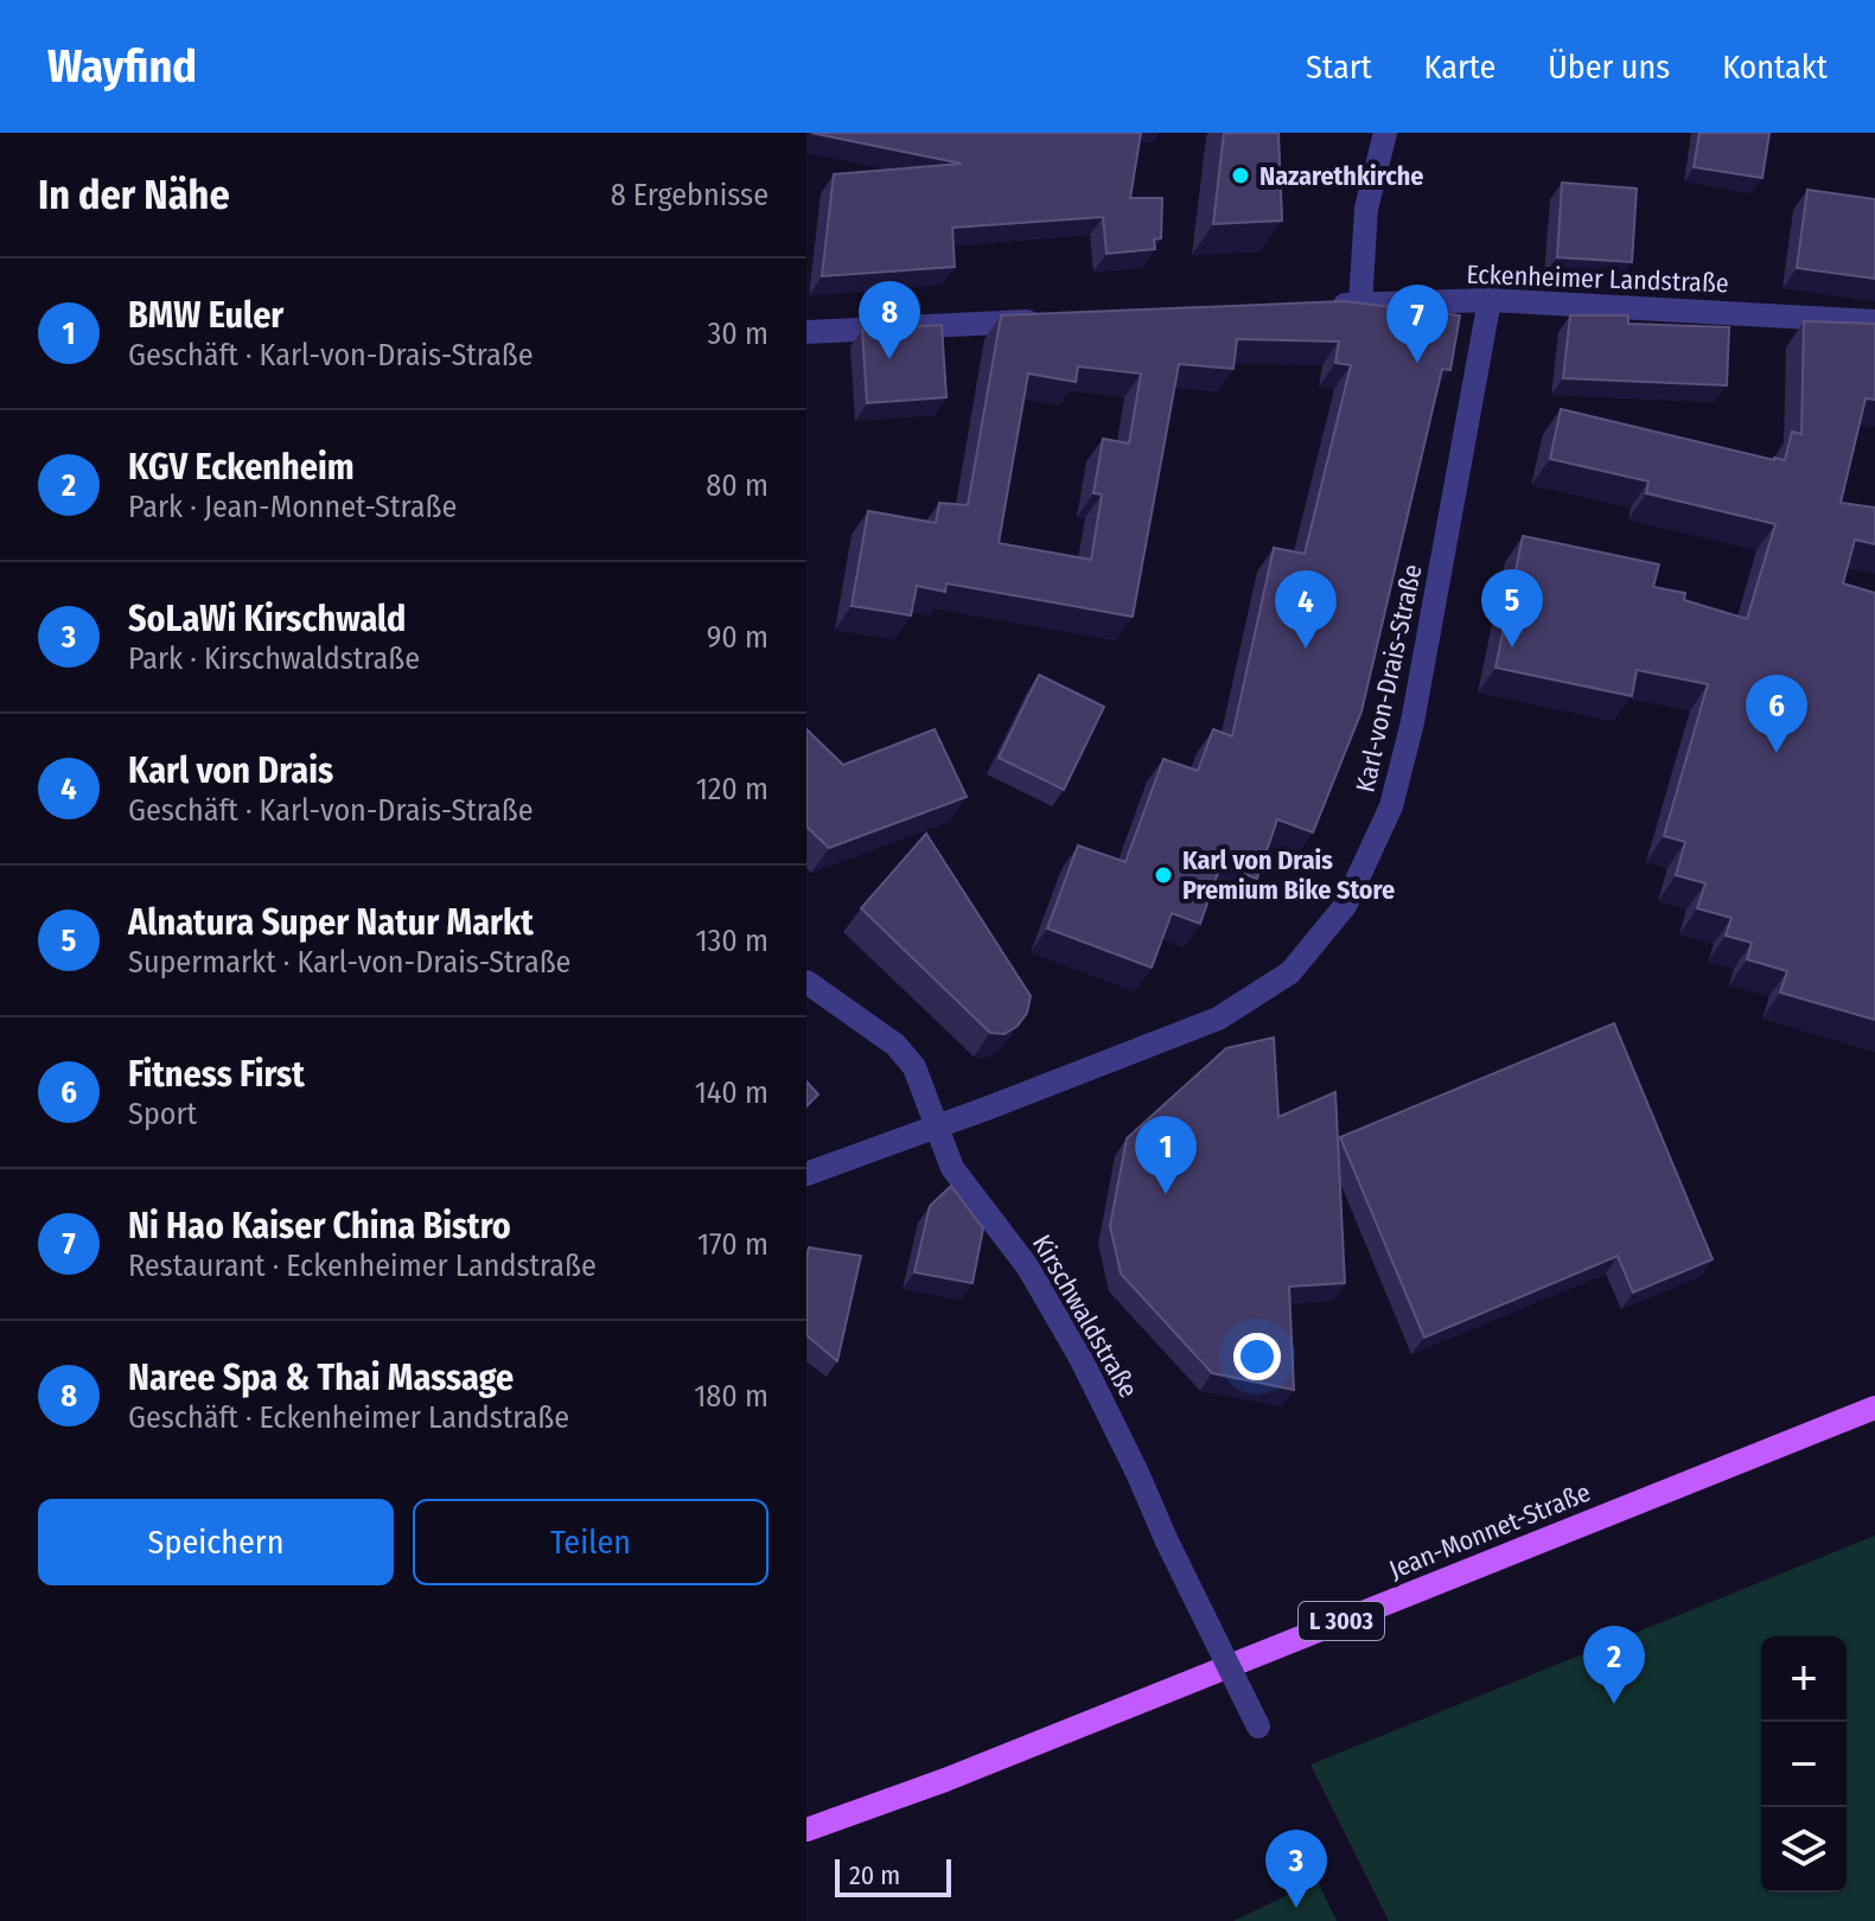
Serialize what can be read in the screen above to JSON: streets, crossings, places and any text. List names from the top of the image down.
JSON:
{
  "streets": {
    "main road": ["Jean-Monnet-Straße", "L 3003"],
    "street": ["Eckenheimer Landstraße", "Karl-von-Drais-Straße", "Kirschwaldstraße"]
  },
  "crossings": [
    ["Eckenheimer Landstraße", "Karl-von-Drais-Straße"],
    ["Karl-von-Drais-Straße", "Kirschwaldstraße"]
  ],
  "places": ["Nazarethkirche", "Karl von Drais Premium Bike Store"],
  "scale_bar": "20 m",
  "page": {
    "header": "Wayfind",
    "nav": [
      "Start",
      "Karte",
      "Über uns",
      "Kontakt"
    ],
    "heading": ["In der Nähe", "8 Ergebnisse"],
    "list": [
      {
        "mark": "1",
        "name": "BMW Euler",
        "note": "Geschäft · Karl-von-Drais-Straße",
        "value": "30 m"
      },
      {
        "mark": "2",
        "name": "KGV Eckenheim",
        "note": "Park · Jean-Monnet-Straße",
        "value": "80 m"
      },
      {
        "mark": "3",
        "name": "SoLaWi Kirschwald",
        "note": "Park · Kirschwaldstraße",
        "value": "90 m"
      },
      {
        "mark": "4",
        "name": "Karl von Drais",
        "note": "Geschäft · Karl-von-Drais-Straße",
        "value": "120 m"
      },
      {
        "mark": "5",
        "name": "Alnatura Super Natur Markt",
        "note": "Supermarkt · Karl-von-Drais-Straße",
        "value": "130 m"
      },
      {
        "mark": "6",
        "name": "Fitness First",
        "note": "Sport",
        "value": "140 m"
      },
      {
        "mark": "7",
        "name": "Ni Hao Kaiser China Bistro",
        "note": "Restaurant · Eckenheimer Landstraße",
        "value": "170 m"
      },
      {
        "mark": "8",
        "name": "Naree Spa & Thai Massage",
        "note": "Geschäft · Eckenheimer Landstraße",
        "value": "180 m"
      }
    ],
    "pins": [
      "8",
      "7",
      "5",
      "4",
      "6",
      "1",
      "2",
      "3"
    ],
    "buttons": ["Speichern", "Teilen"],
    "map_buttons": ["+", "−"],
    "scale": "20 m"
  }
}
